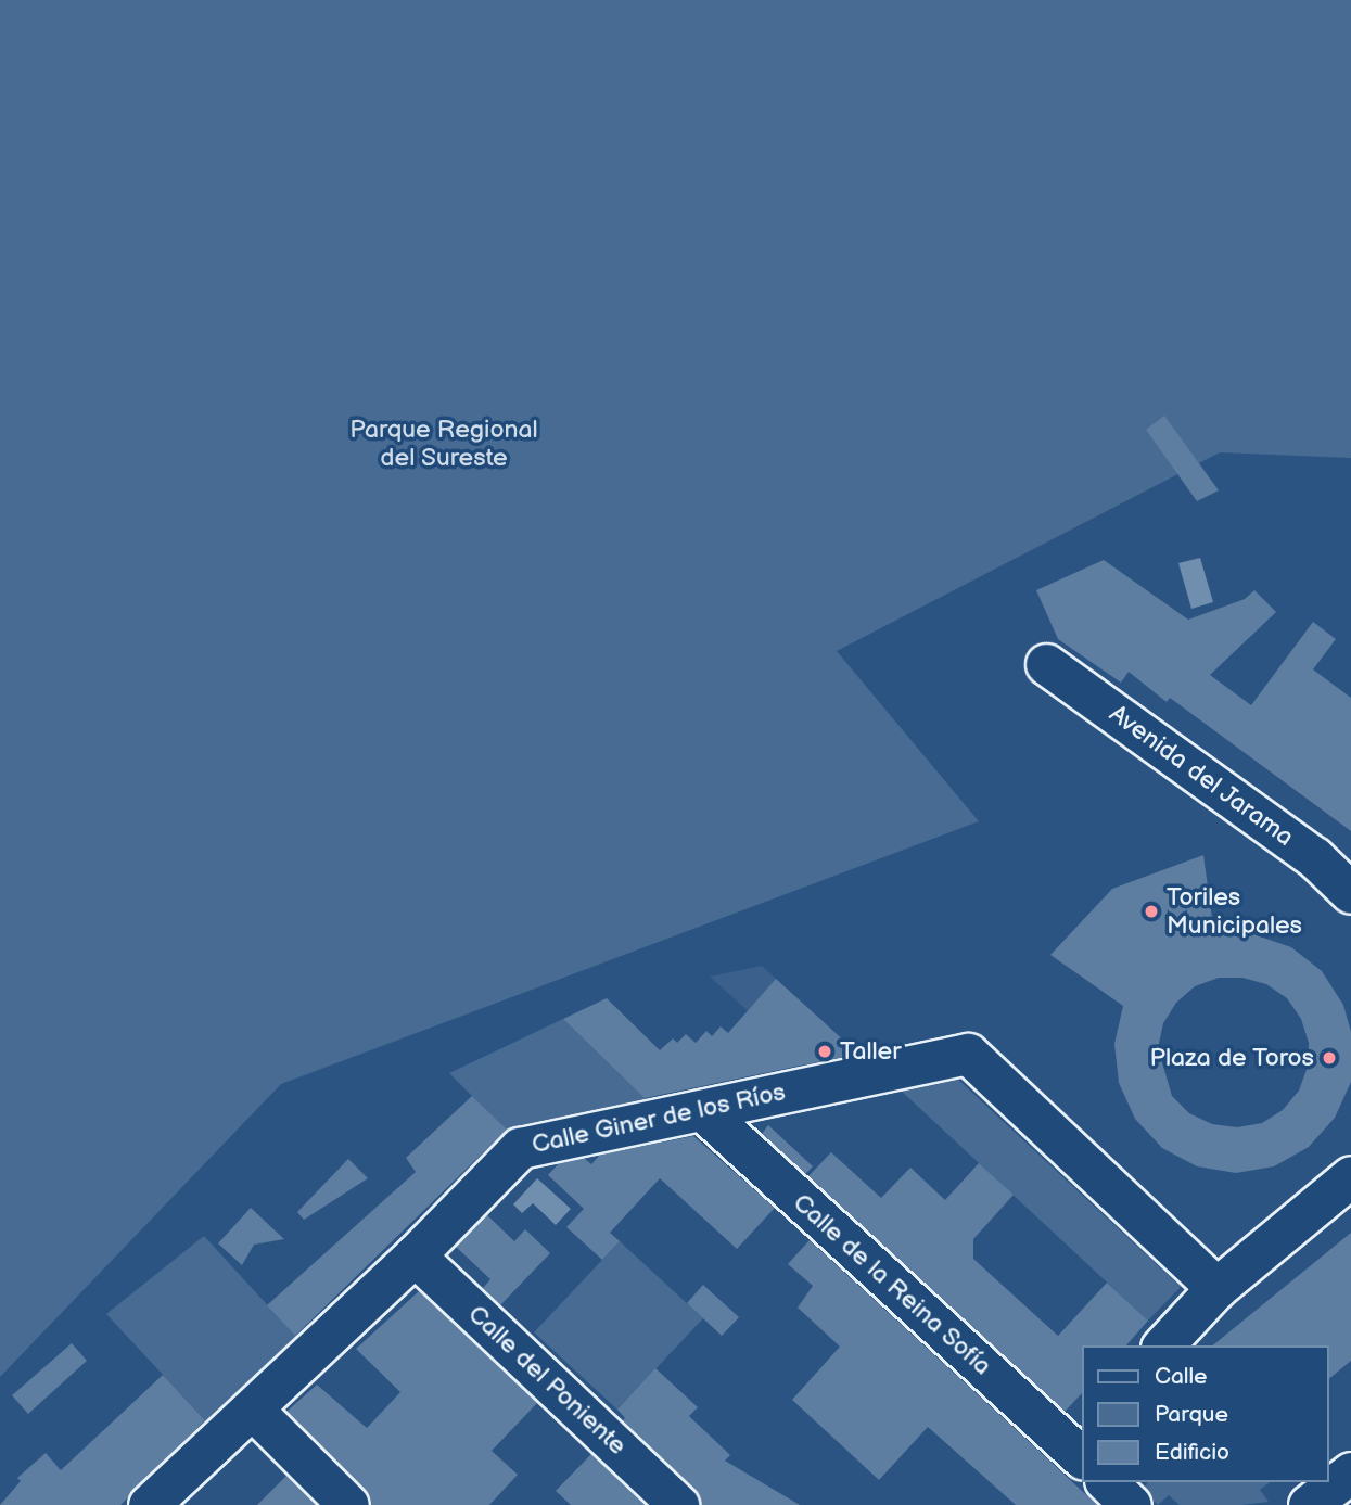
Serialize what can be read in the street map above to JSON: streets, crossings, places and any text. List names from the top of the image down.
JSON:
{
  "streets": {
    "street": [
      "Avenida del Jarama",
      "Calle Giner de los Ríos",
      "Calle de la Reina Sofía",
      "Calle del Poniente"
    ]
  },
  "crossings": [
    ["Calle Giner de los Ríos", "Calle de la Reina Sofía"],
    ["Calle Giner de los Ríos", "Calle del Poniente"]
  ],
  "parks": ["Parque Regional del Sureste"],
  "places": ["Toriles Municipales", "Taller", "Plaza de Toros"],
  "legend": ["Calle", "Parque", "Edificio"]
}
